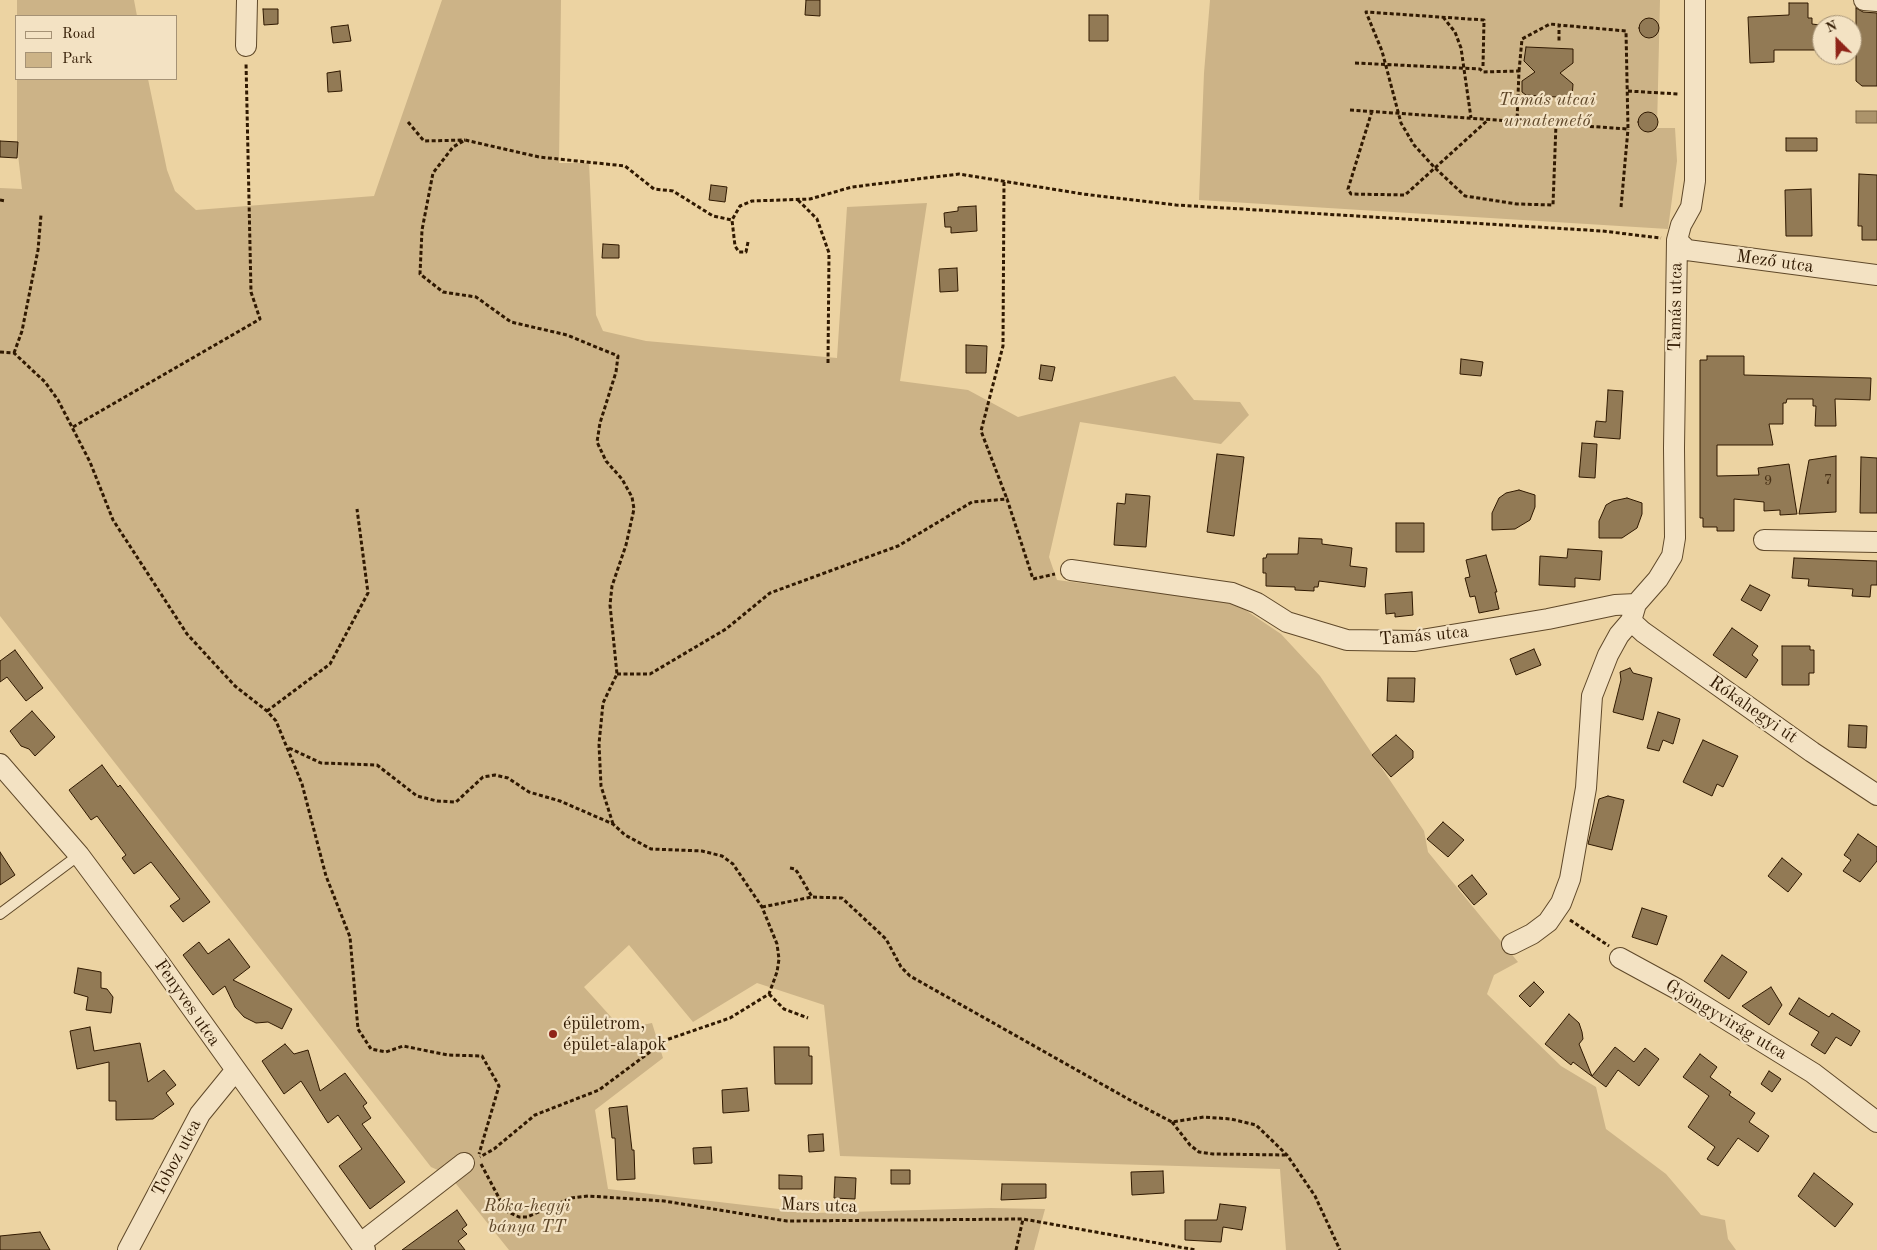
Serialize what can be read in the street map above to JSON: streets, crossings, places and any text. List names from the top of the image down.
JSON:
{
  "streets": {
    "street": [
      "Mező utca",
      "Tamás utca",
      "Rókahegyi út",
      "Fenyves utca",
      "Gyöngyvirág utca",
      "Toboz utca"
    ],
    "path": ["Mars utca"]
  },
  "crossings": [
    ["Mező utca", "Tamás utca"],
    ["Tamás utca", "Rókahegyi út"],
    ["Fenyves utca", "Toboz utca"]
  ],
  "parks": ["Tamás utcai urnatemető", "Róka-hegyi bánya TT"],
  "places": ["épületrom, épület-alapok"],
  "house_numbers": ["7", "9"],
  "legend": ["Road", "Park"],
  "north": "top left"
}
